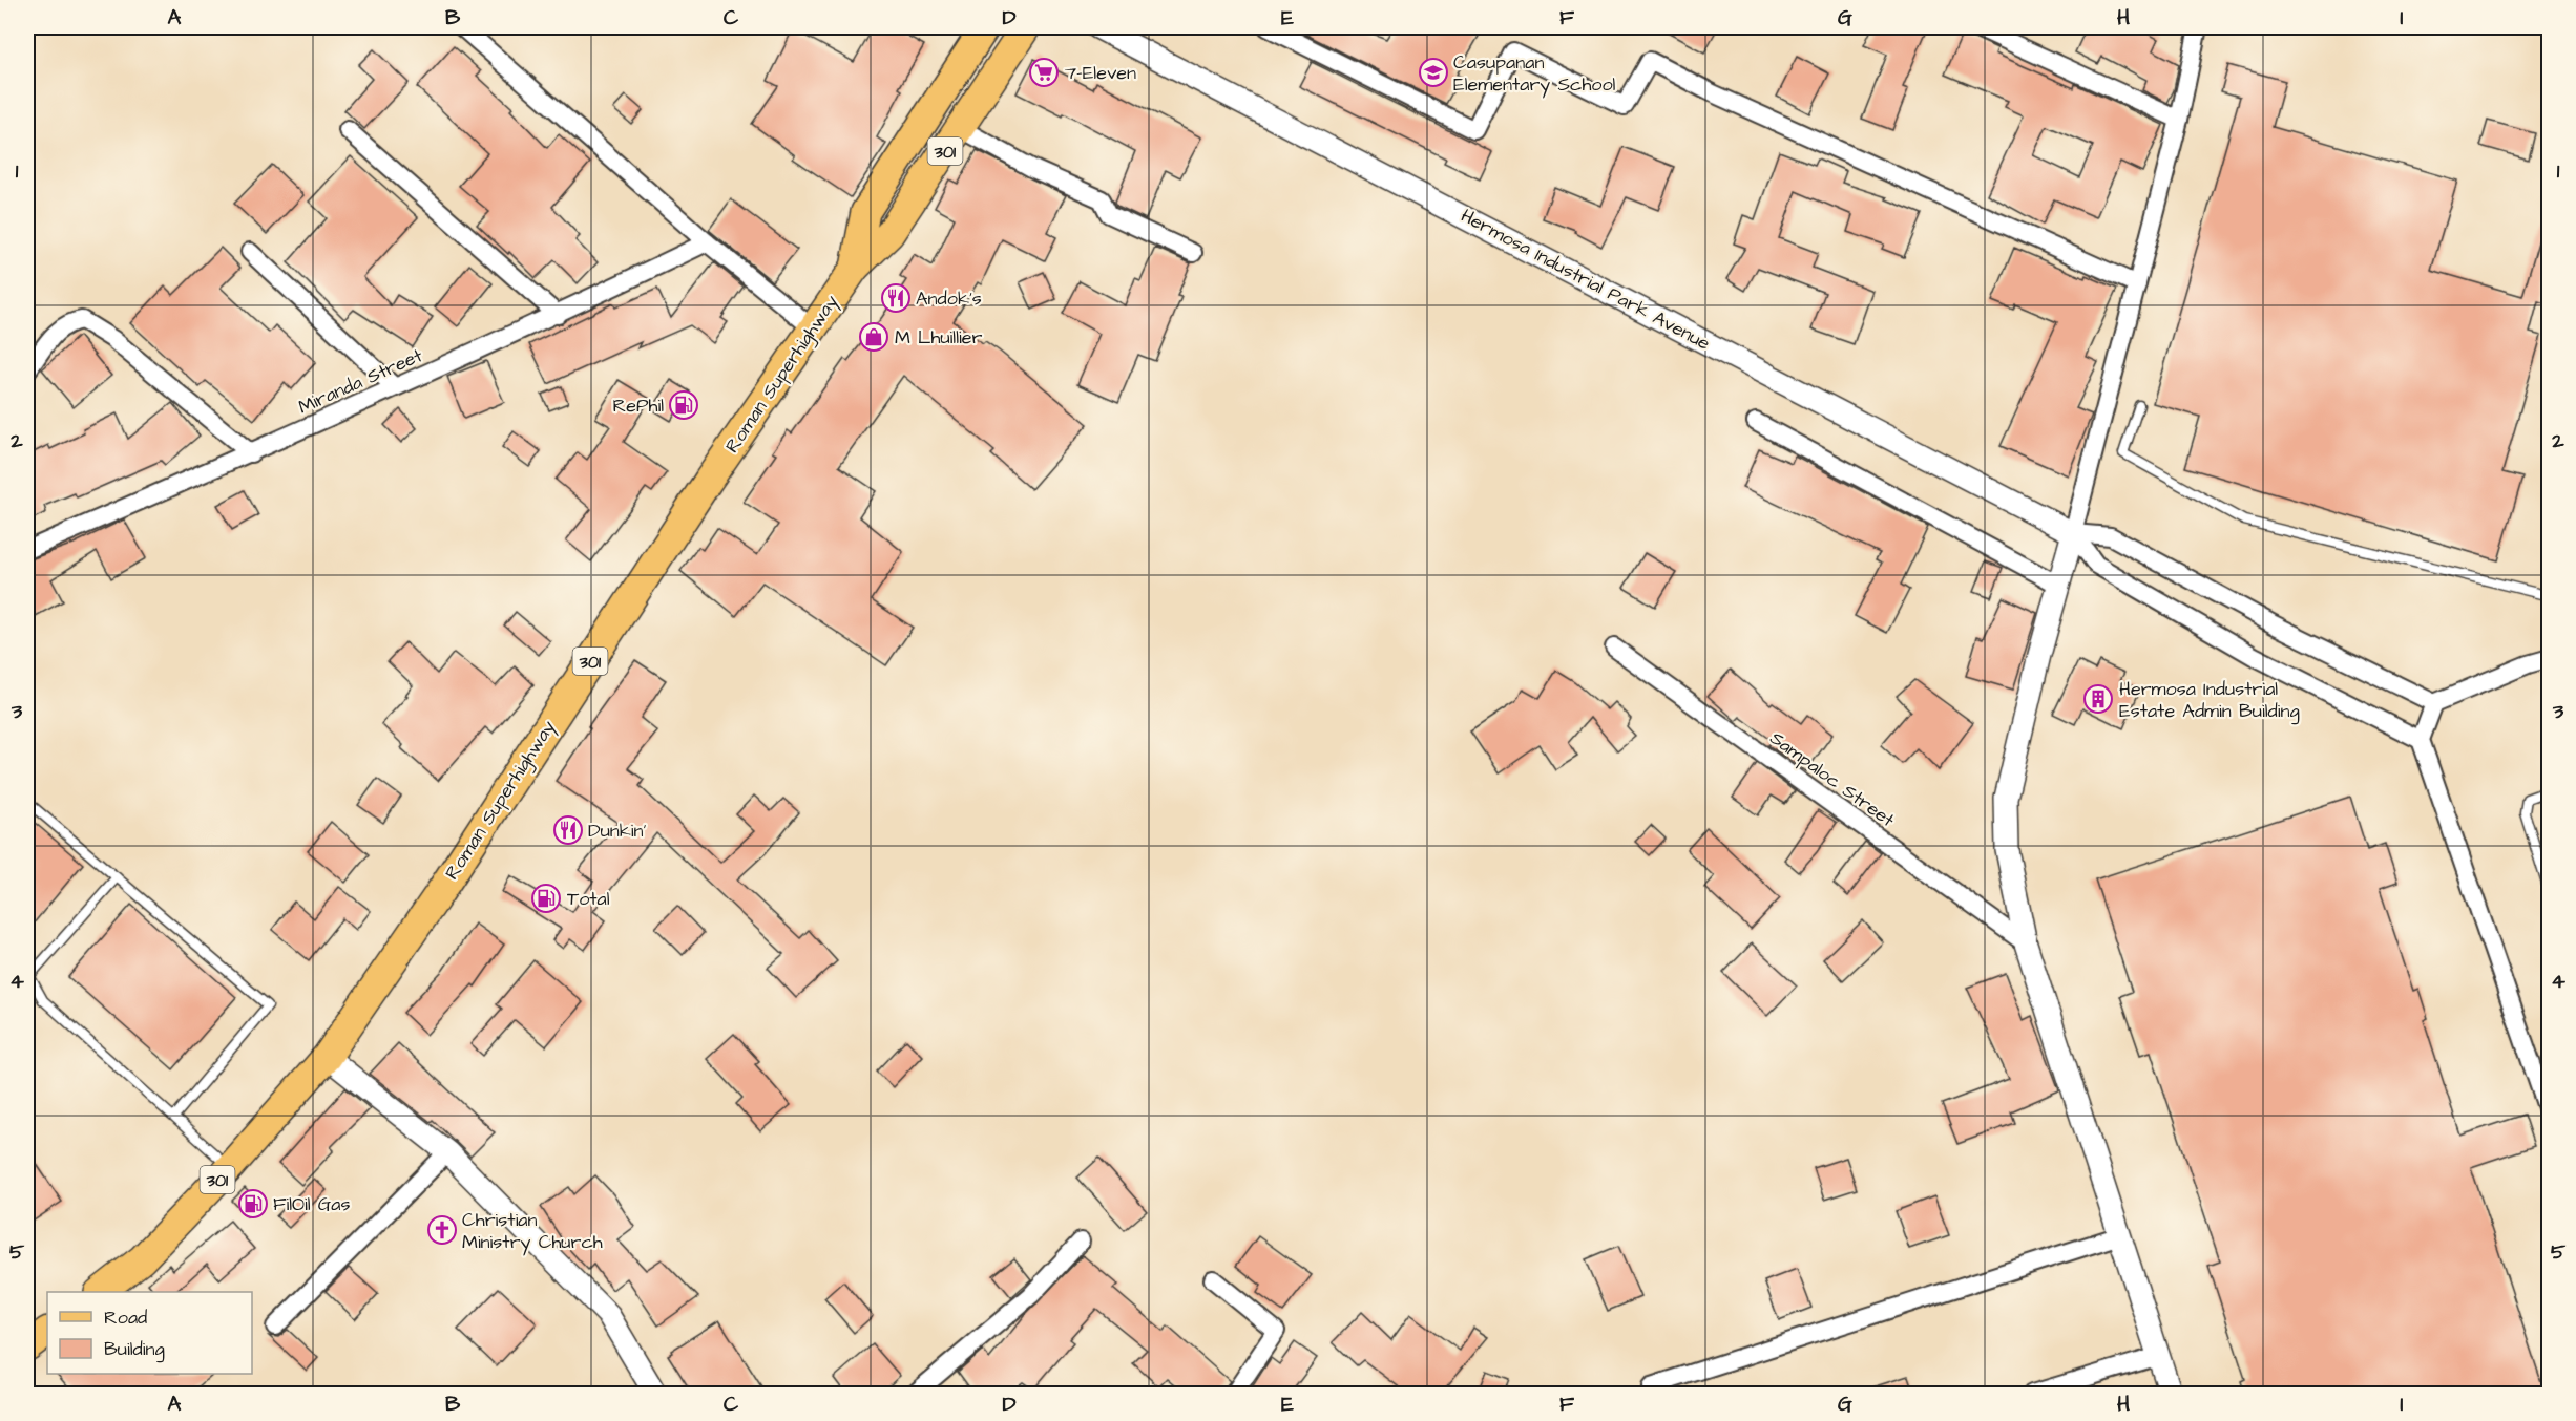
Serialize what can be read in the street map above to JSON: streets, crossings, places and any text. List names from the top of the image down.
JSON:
{
  "streets": {
    "main road": ["301", "Roman Superhighway"],
    "street": ["Hermosa Industrial Park Avenue", "Miranda Street", "Sampaloc Street"]
  },
  "places": {
    "supermarket": ["7-Eleven"],
    "school or university": ["Casupanan Elementary School"],
    "restaurant": ["Andok's", "Dunkin'"],
    "shop": ["M Lhuillier"],
    "fuel station": ["RePhil", "Total", "FilOil Gas"],
    "building": ["Hermosa Industrial Estate Admin Building"],
    "church": ["Christian Ministry Church"]
  },
  "legend": ["Road", "Building"],
  "grid": {
    "columns": [
      "A",
      "B",
      "C",
      "D",
      "E",
      "F",
      "G",
      "H",
      "I"
    ],
    "rows": [
      "1",
      "2",
      "3",
      "4",
      "5"
    ]
  }
}
